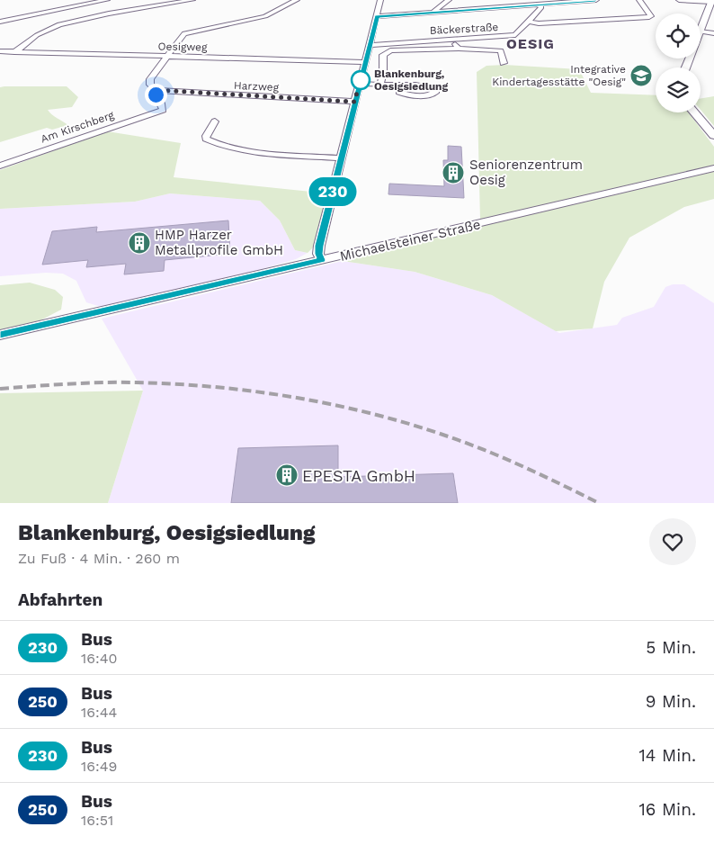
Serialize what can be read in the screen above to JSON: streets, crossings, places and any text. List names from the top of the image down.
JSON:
{
  "streets": {
    "street": [
      "Bäckerstraße",
      "Oesigweg",
      "Harzweg",
      "Am Kirschberg",
      "Michaelsteiner Straße"
    ]
  },
  "crossings": [
    ["Harzweg", "Am Kirschberg"]
  ],
  "districts": ["OESIG"],
  "places": {
    "school or university": ["Integrative Kindertagesstätte \"Oesig\""],
    "other": ["Blankenburg, Oesigsiedlung"],
    "building": ["Seniorenzentrum Oesig", "HMP Harzer Metallprofile GmbH", "EPESTA GmbH"]
  },
  "lines": ["bus line 230"],
  "page": {
    "on_map": "230",
    "heading": [
      ["Blankenburg, Oesigsiedlung", "Zu Fuß · 4 Min. · 260 m"],
      "Abfahrten"
    ],
    "list": [
      {
        "mark": "230",
        "name": "Bus",
        "note": "16:40",
        "value": "5 Min."
      },
      {
        "mark": "250",
        "name": "Bus",
        "note": "16:44",
        "value": "9 Min."
      },
      {
        "mark": "230",
        "name": "Bus",
        "note": "16:49",
        "value": "14 Min."
      },
      {
        "mark": "250",
        "name": "Bus",
        "note": "16:51",
        "value": "16 Min."
      }
    ]
  }
}
